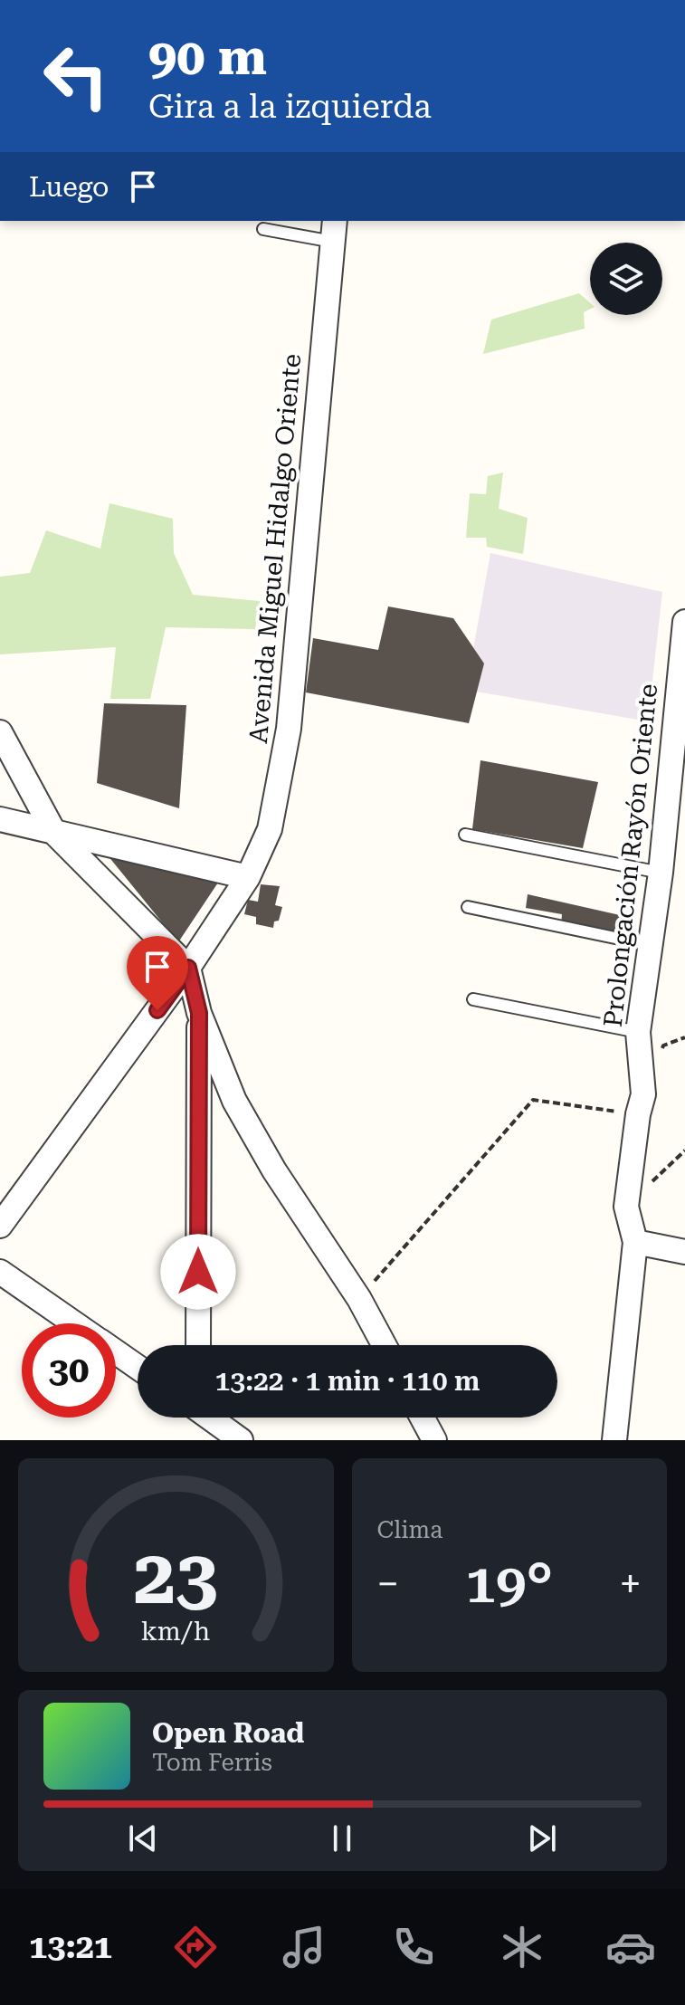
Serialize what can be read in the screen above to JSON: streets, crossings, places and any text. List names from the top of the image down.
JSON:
{
  "streets": {
    "street": ["Avenida Miguel Hidalgo Oriente", "Prolongación Rayón Oriente"]
  },
  "page": {
    "turn": ["90 m", "Gira a la izquierda"],
    "then": "Luego",
    "limit": "30",
    "trip": "13:22 · 1 min · 110 m",
    "tile": "Clima",
    "heat": ["−", "19°", "+"],
    "song": ["Open Road", "Tom Ferris"],
    "tabs": "13:21",
    "gauge": ["23", "km/h"]
  }
}
